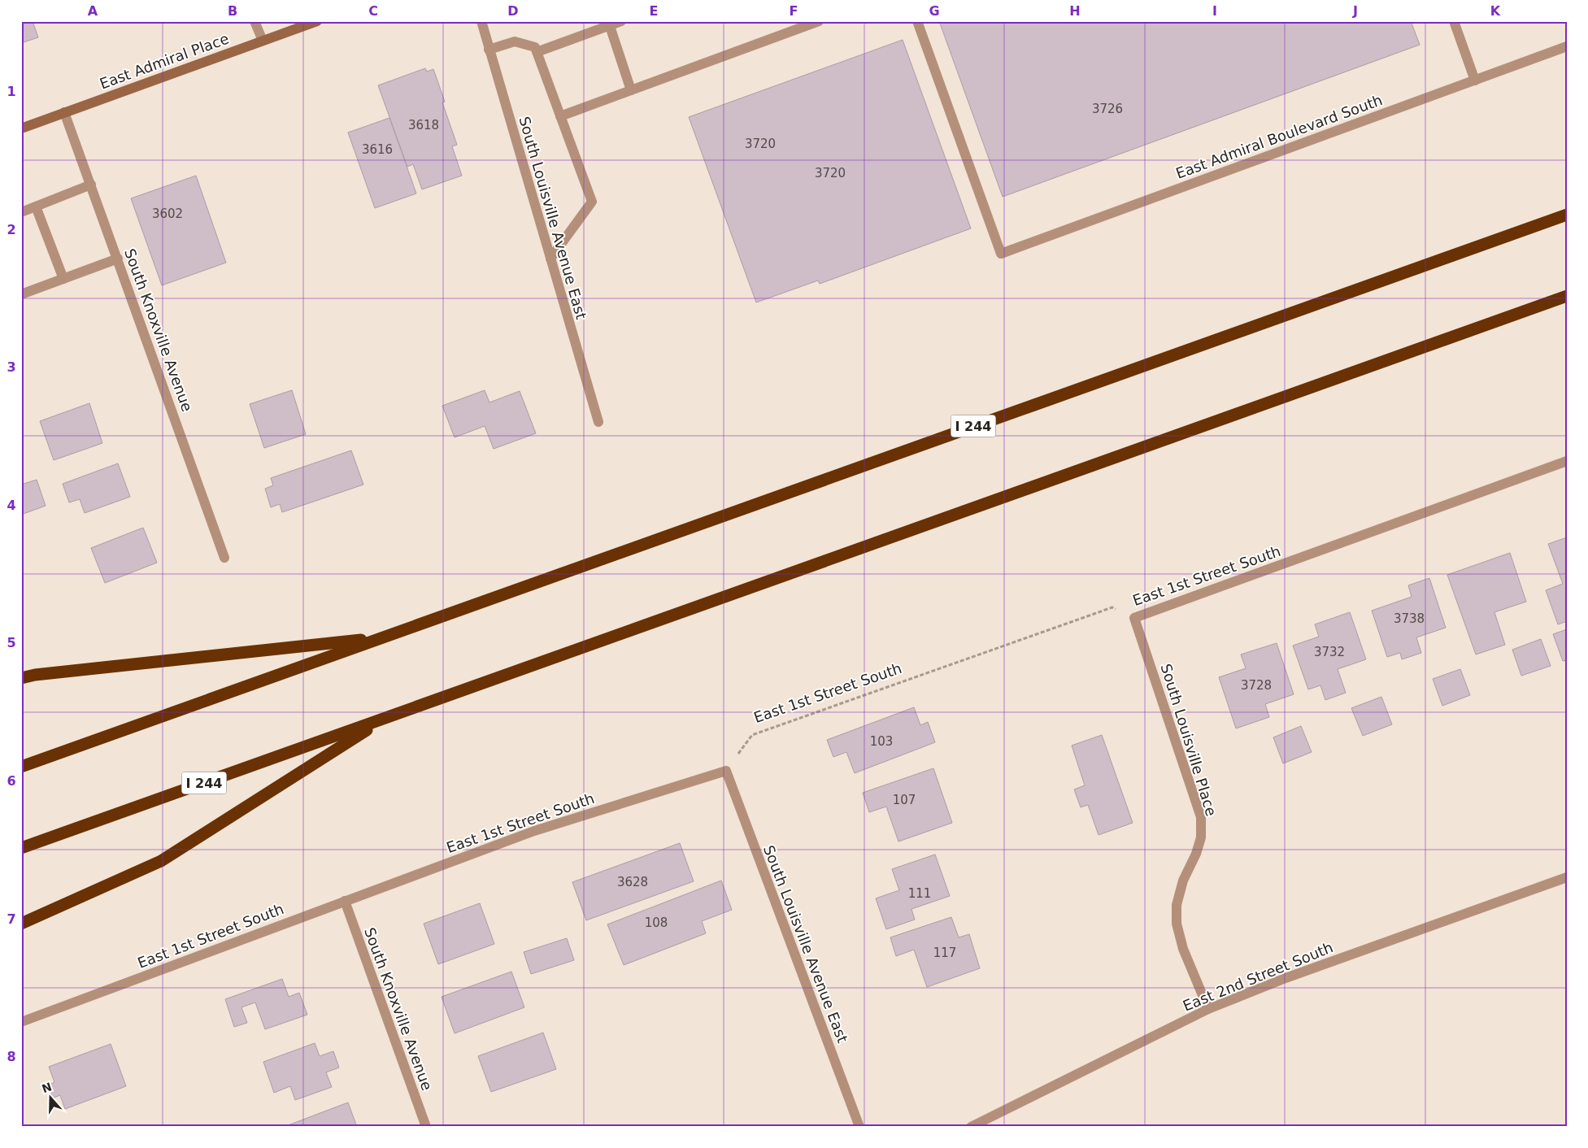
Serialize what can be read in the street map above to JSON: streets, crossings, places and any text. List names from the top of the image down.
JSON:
{
  "streets": {
    "highway": ["I 244"],
    "main road": ["East Admiral Place"],
    "street": [
      "East Admiral Boulevard South",
      "South Louisville Avenue East",
      "South Knoxville Avenue",
      "East 1st Street South",
      "South Louisville Place",
      "East 2nd Street South"
    ]
  },
  "crossings": [
    ["East Admiral Place", "South Knoxville Avenue"],
    ["South Louisville Avenue East", "East 1st Street South"],
    ["South Knoxville Avenue", "East 1st Street South"],
    ["East 1st Street South", "South Louisville Place"],
    ["South Louisville Place", "East 2nd Street South"]
  ],
  "house_numbers": [
    "3726",
    "3618",
    "3720",
    "3616",
    "3720",
    "3602",
    "3738",
    "3732",
    "3728",
    "103",
    "107",
    "3628",
    "111",
    "108",
    "117"
  ],
  "north": "top",
  "grid": {
    "columns": [
      "A",
      "B",
      "C",
      "D",
      "E",
      "F",
      "G",
      "H",
      "I",
      "J",
      "K"
    ],
    "rows": [
      "1",
      "2",
      "3",
      "4",
      "5",
      "6",
      "7",
      "8"
    ]
  }
}
